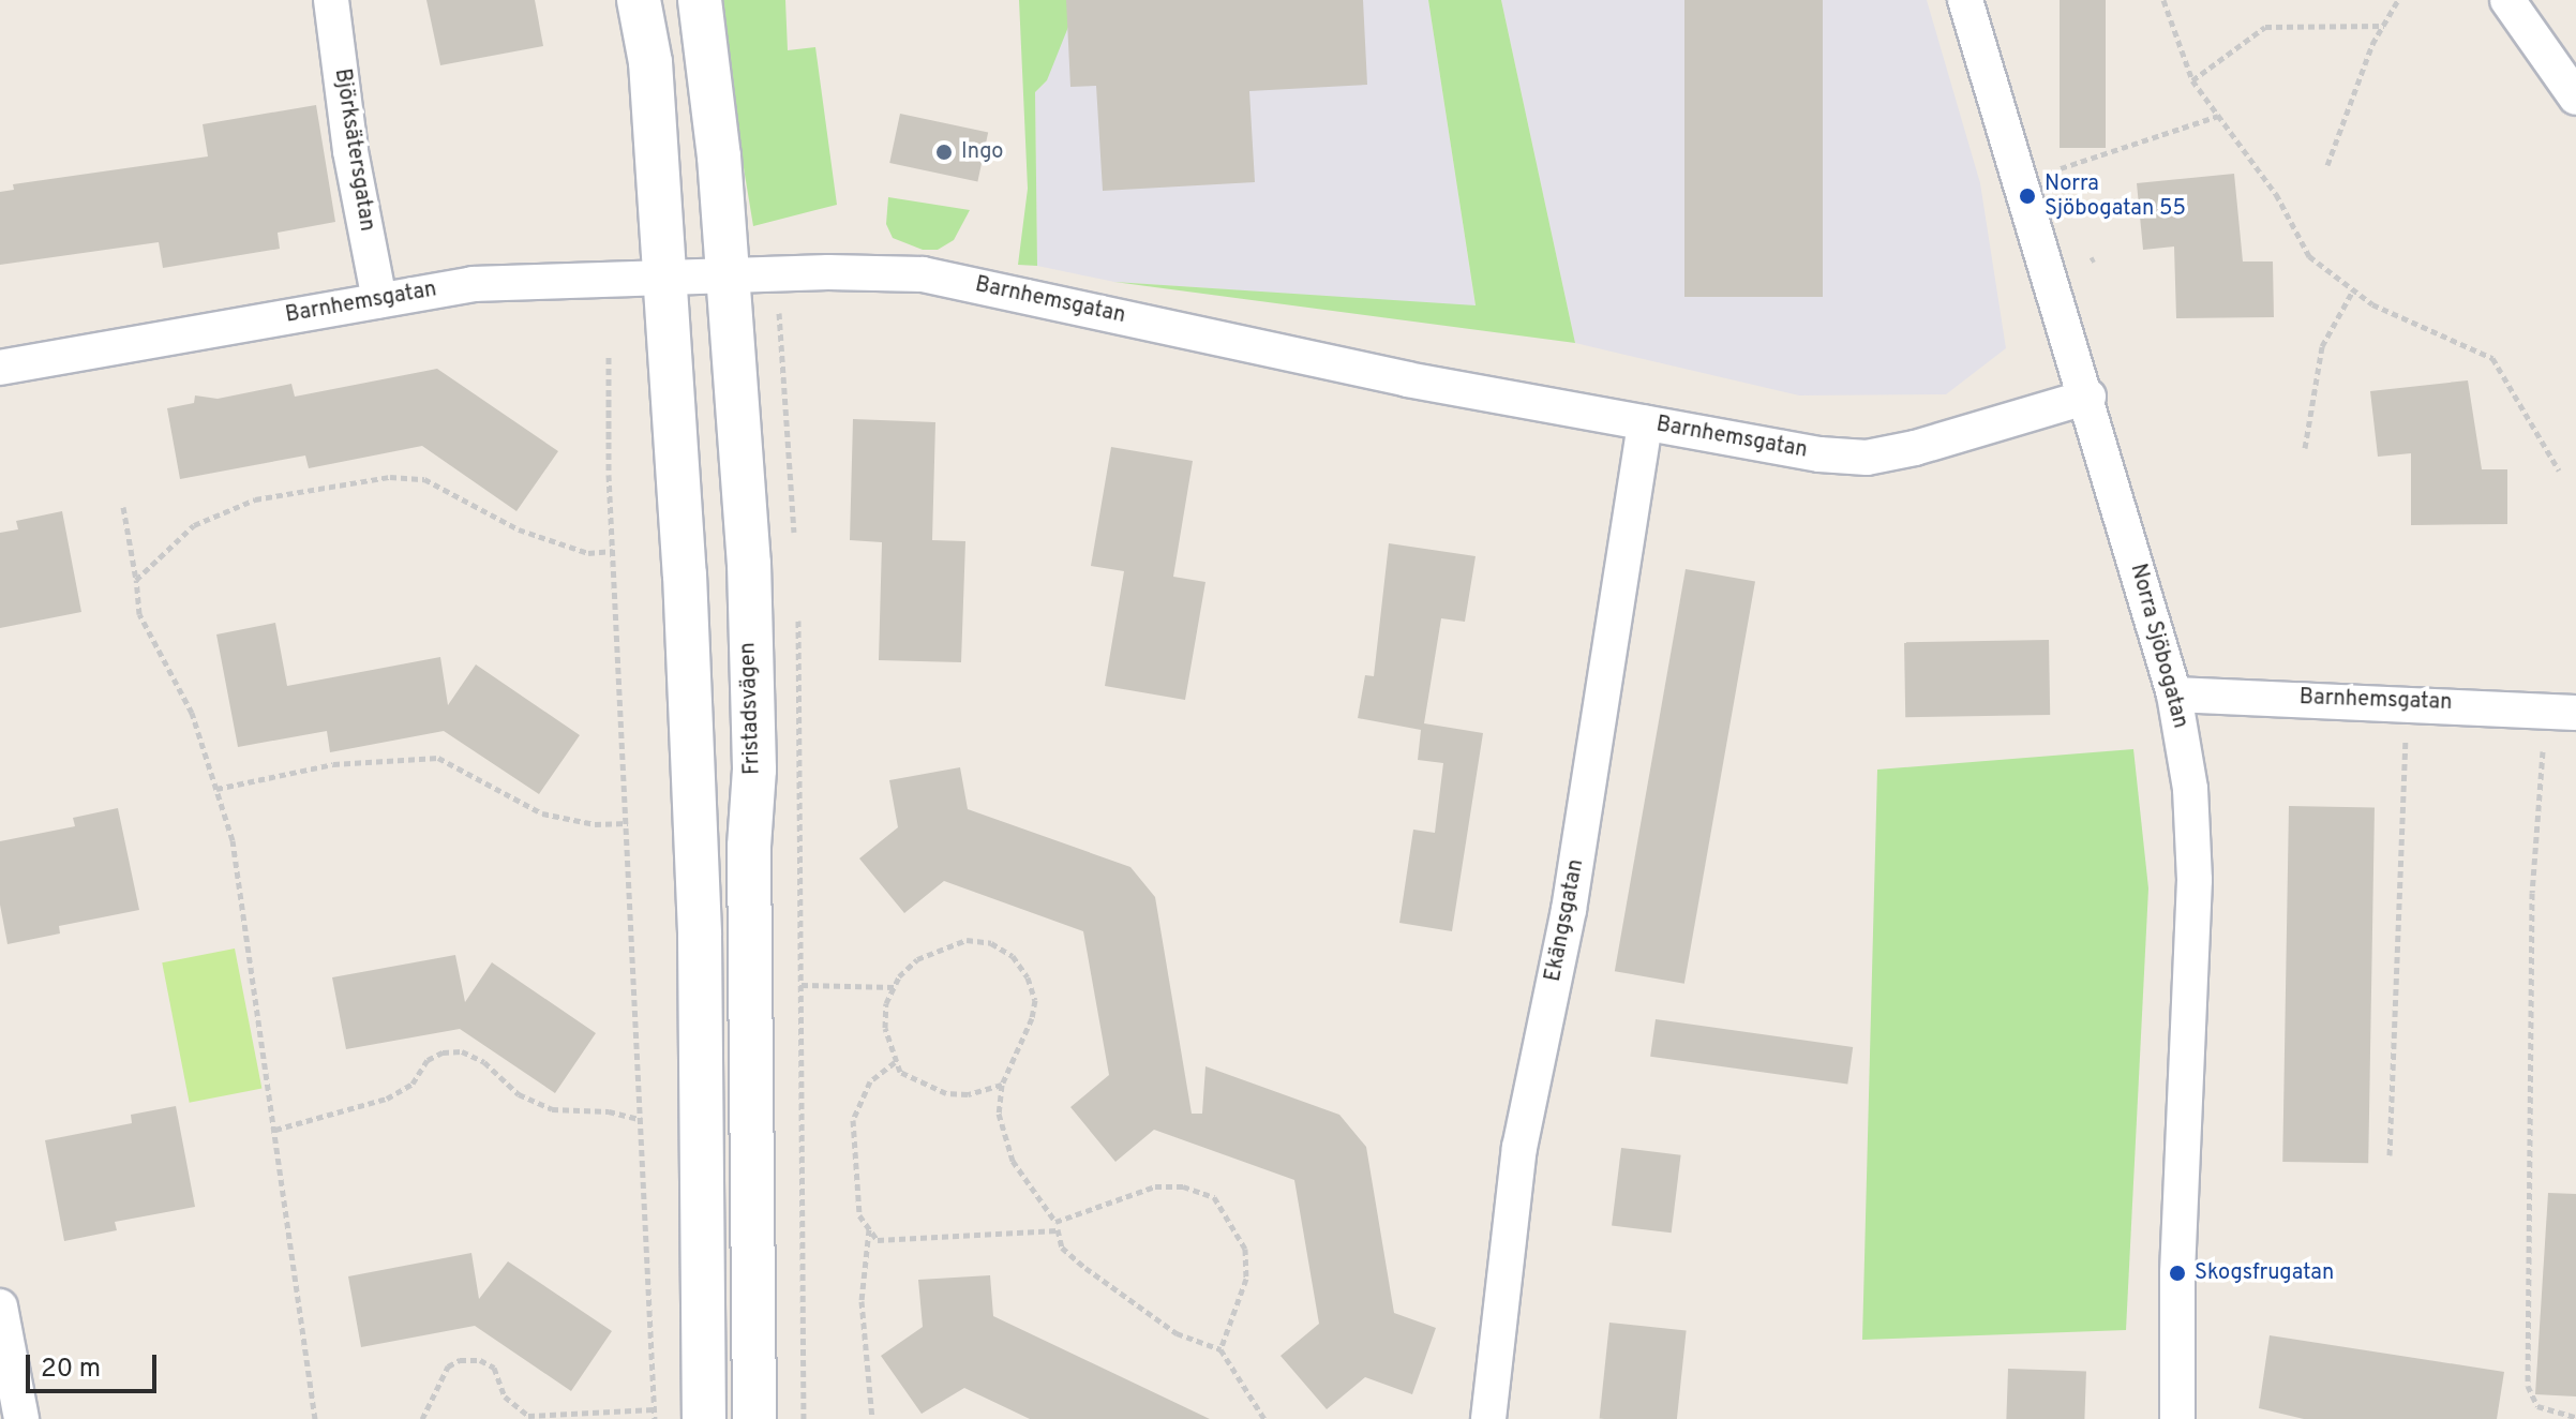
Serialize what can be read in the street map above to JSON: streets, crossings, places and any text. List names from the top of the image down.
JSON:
{
  "streets": {
    "street": [
      "Björksätersgatan",
      "Barnhemsgatan",
      "Norra Sjöbogatan",
      "Fristadsvägen",
      "Ekängsgatan"
    ]
  },
  "crossings": [
    ["Björksätersgatan", "Barnhemsgatan"],
    ["Barnhemsgatan", "Norra Sjöbogatan"],
    ["Barnhemsgatan", "Fristadsvägen"],
    ["Barnhemsgatan", "Ekängsgatan"]
  ],
  "places": ["Ingo", "Norra Sjöbogatan 55", "Skogsfrugatan"],
  "scale_bar": "20 m"
}
